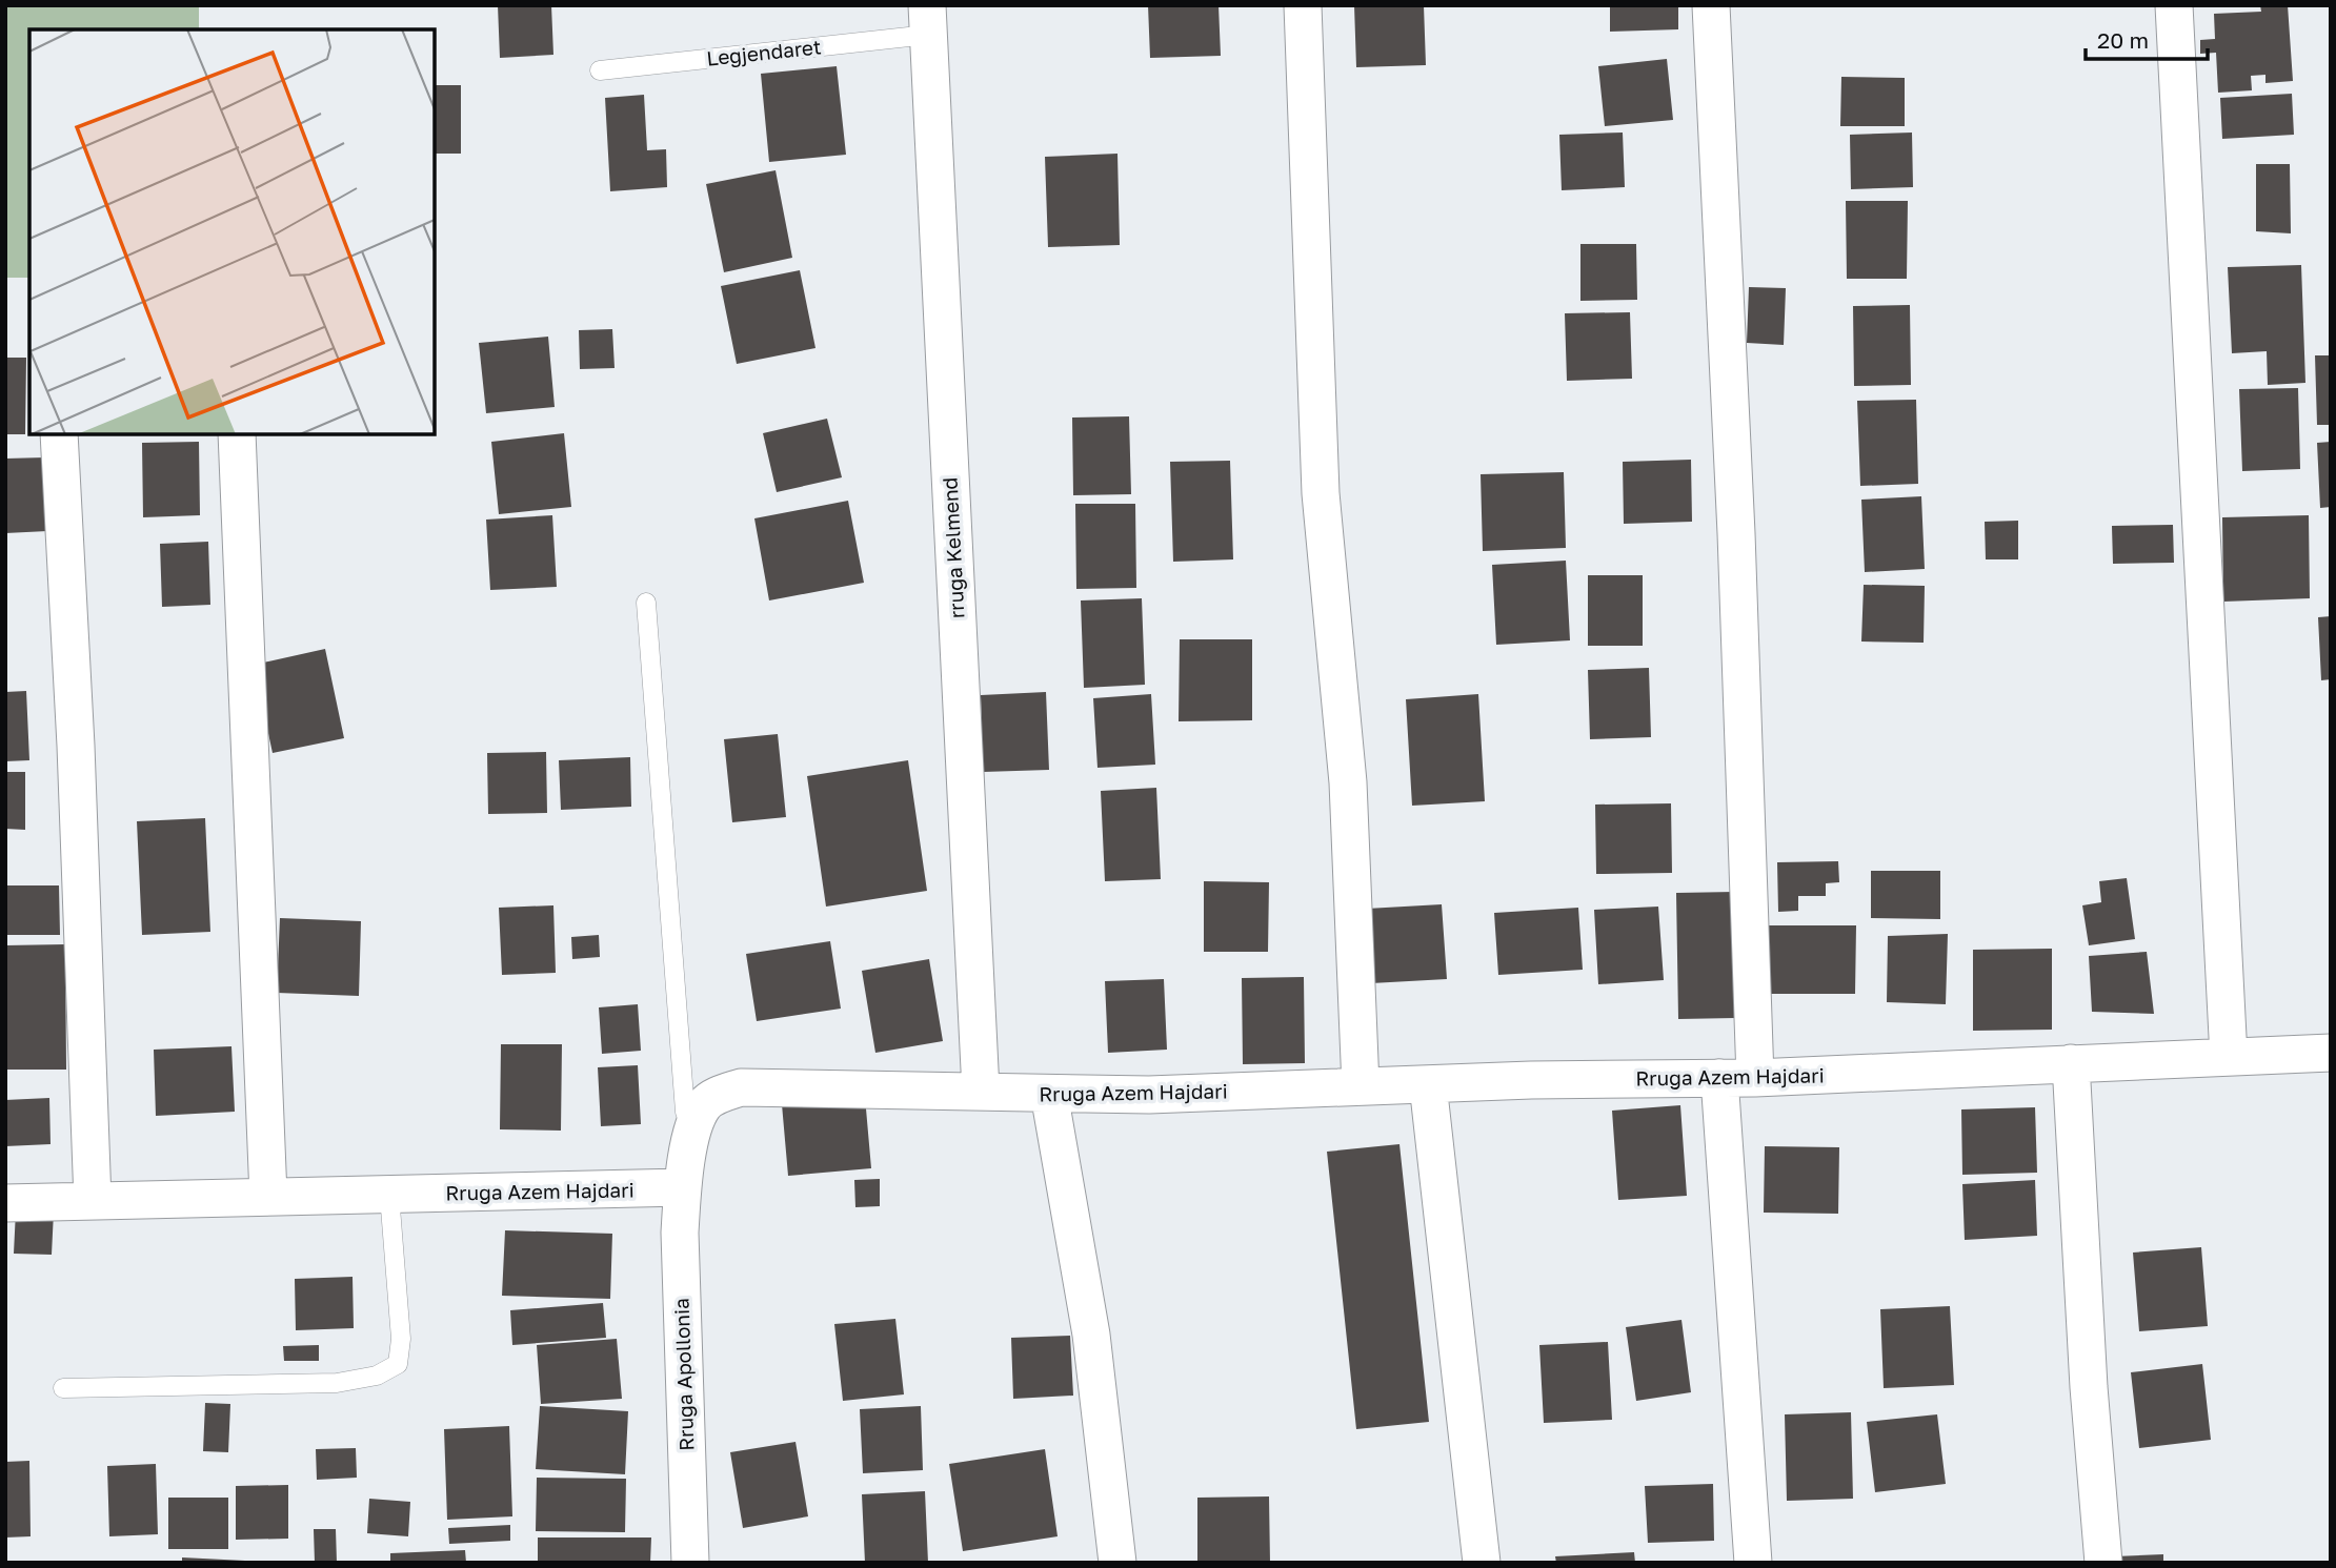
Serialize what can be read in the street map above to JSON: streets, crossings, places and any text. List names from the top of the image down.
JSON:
{
  "streets": {
    "street": ["rruga Kelmend", "Rruga Azem Hajdari", "Rruga Apollonia"],
    "lane": ["Legjendaret"]
  },
  "crossings": [
    ["Legjendaret", "rruga Kelmend"],
    ["rruga Kelmend", "Rruga Azem Hajdari"],
    ["Rruga Azem Hajdari", "Rruga Apollonia"]
  ],
  "scale_bar": "20 m"
}
